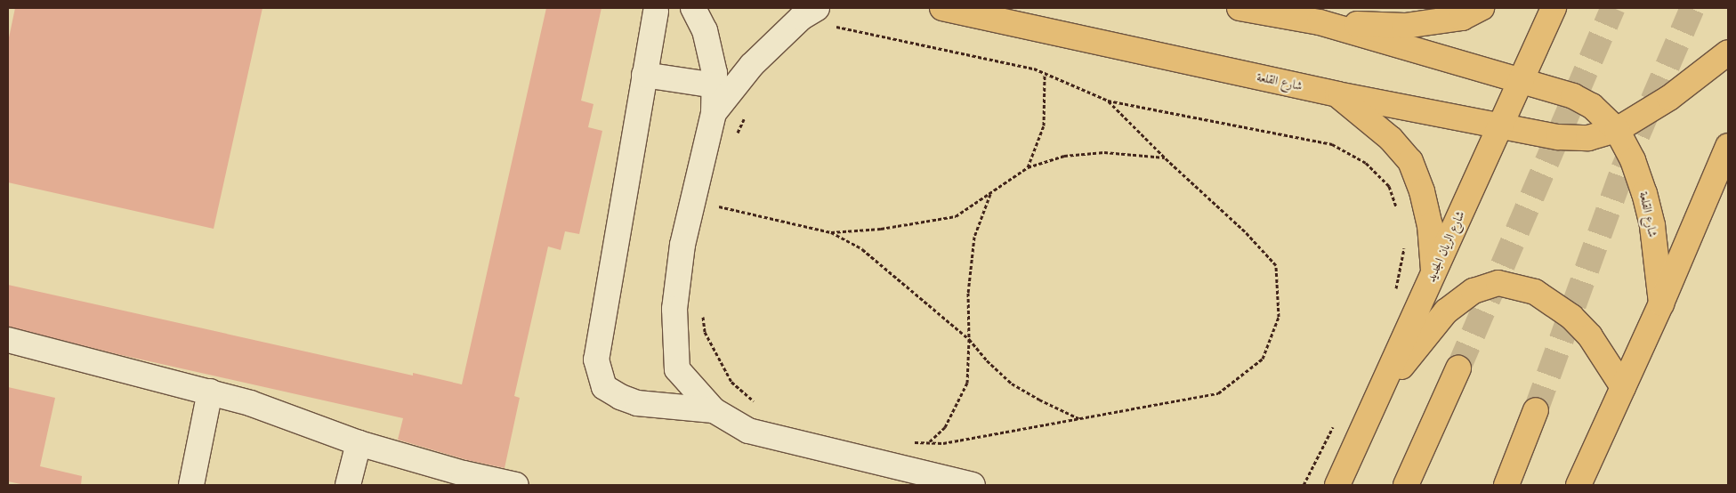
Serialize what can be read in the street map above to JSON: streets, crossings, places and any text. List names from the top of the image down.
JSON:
{
  "streets": {
    "main road": ["شارع القلعة", "شارع الريان الجديد"]
  },
  "crossings": [
    ["شارع القلعة", "شارع الريان الجديد"]
  ]
}
